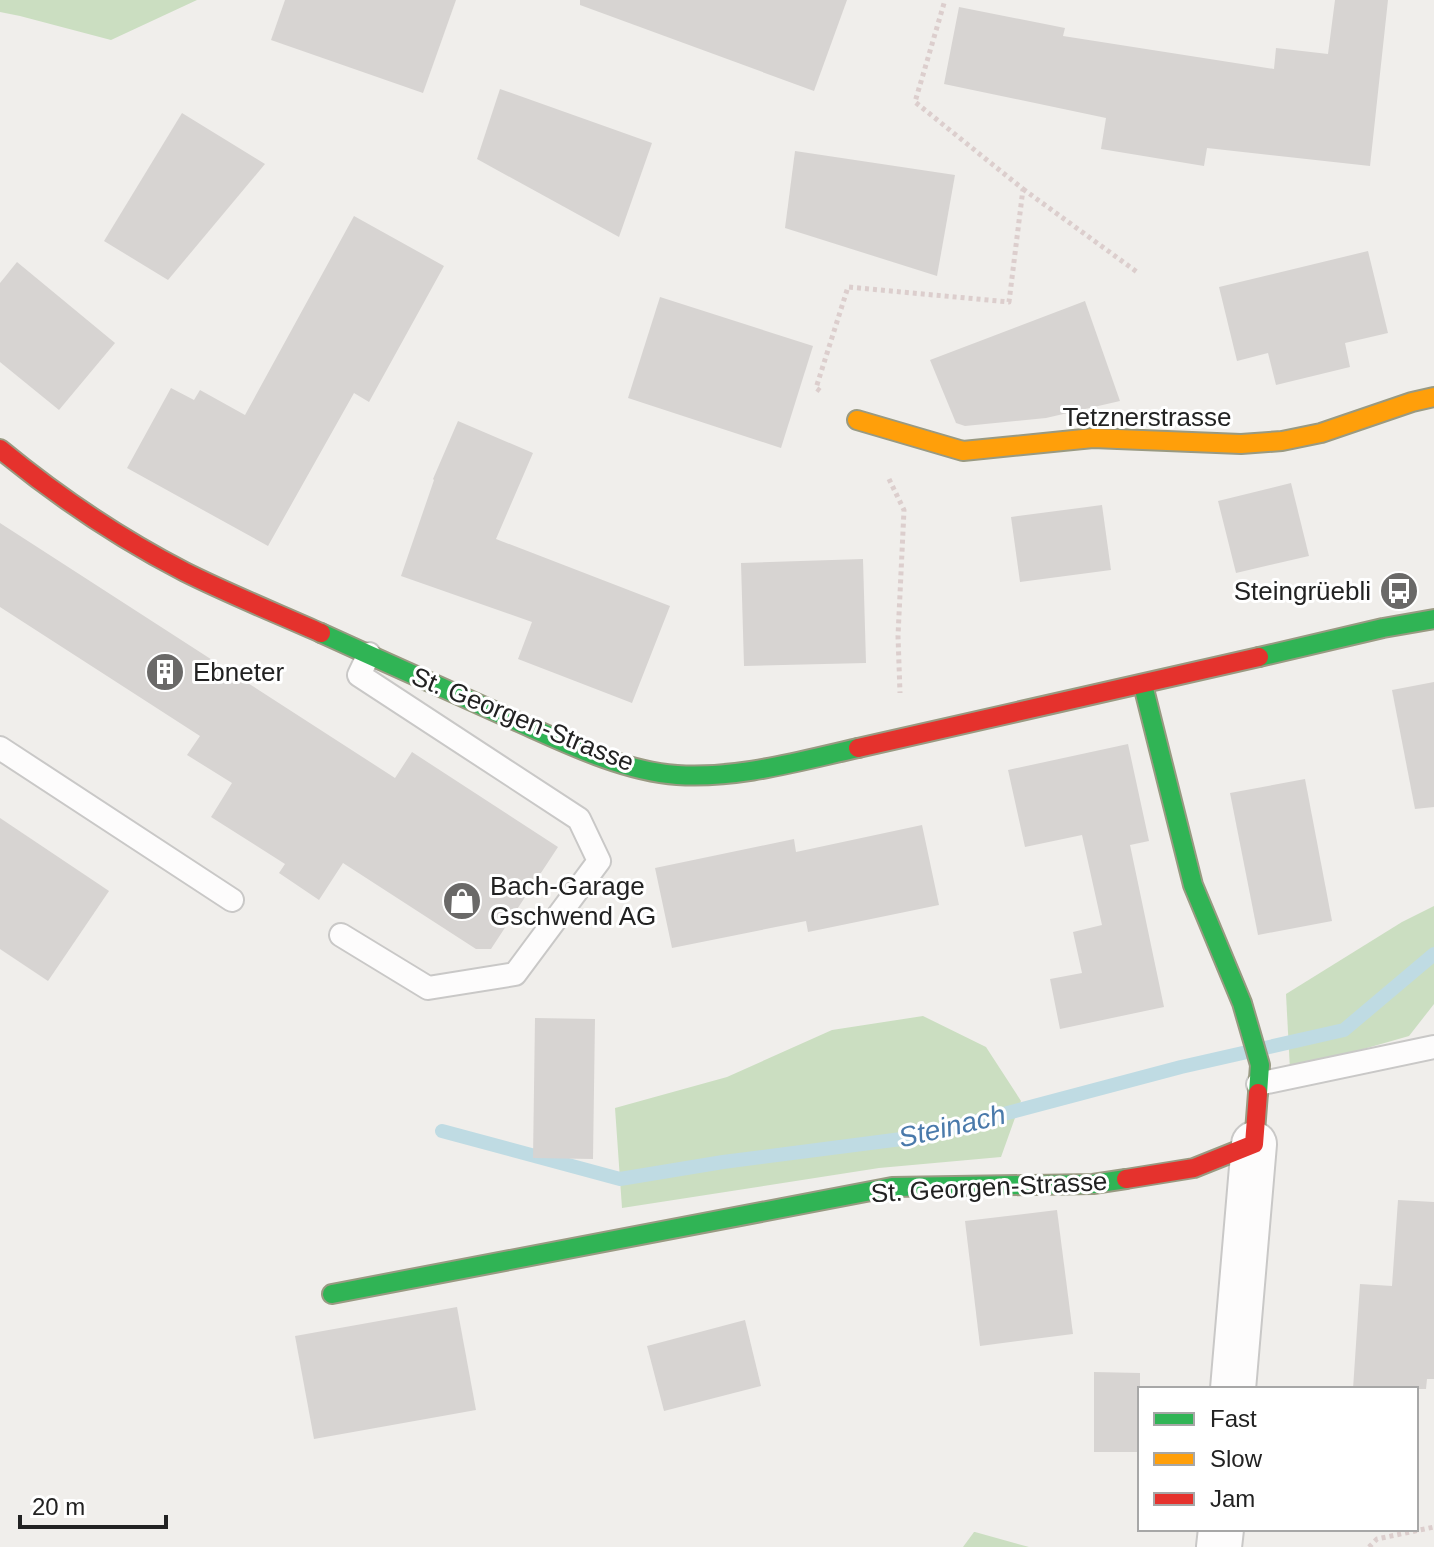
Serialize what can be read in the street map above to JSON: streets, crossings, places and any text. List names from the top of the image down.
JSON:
{
  "streets": {
    "street": ["Tetznerstrasse", "St. Georgen-Strasse"]
  },
  "water": ["Steinach"],
  "places": {
    "bus stop": ["Steingrüebli"],
    "building": ["Ebneter"],
    "shop": ["Bach-Garage Gschwend AG"]
  },
  "legend": ["Fast", "Slow", "Jam"],
  "scale_bar": "20 m"
}
